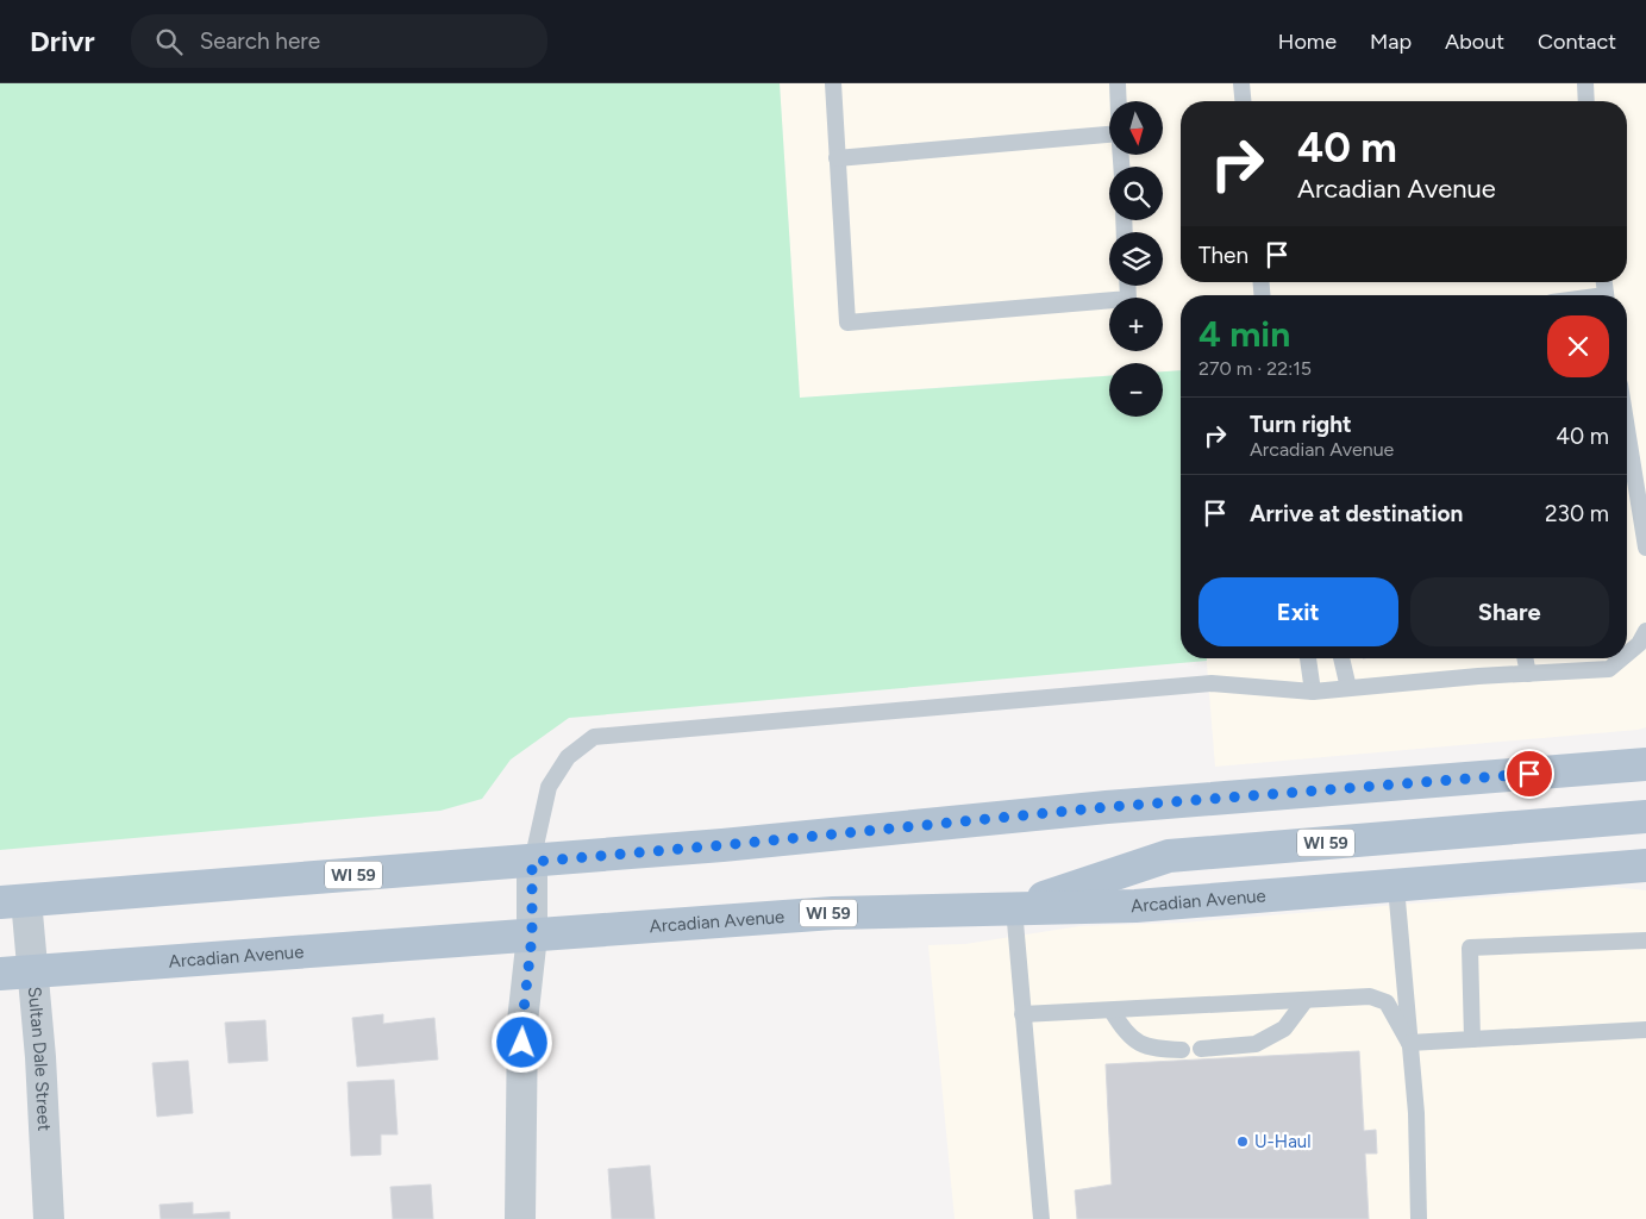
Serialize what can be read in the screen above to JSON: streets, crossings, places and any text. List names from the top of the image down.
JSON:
{
  "streets": {
    "main road": ["WI 59", "Arcadian Avenue"],
    "street": ["Sultan Dale Street"]
  },
  "crossings": [
    ["WI 59", "Arcadian Avenue"],
    ["WI 59", "Sultan Dale Street"],
    ["Arcadian Avenue", "Sultan Dale Street"]
  ],
  "places": ["U-Haul"],
  "north": "bottom",
  "page": {
    "header": "Drivr",
    "search": "Search here",
    "nav": [
      "Home",
      "Map",
      "About",
      "Contact"
    ],
    "map_buttons": ["+", "−"],
    "turn": ["40 m", "Arcadian Avenue"],
    "then": "Then",
    "heading": ["4 min", "270 m · 22:15"],
    "list": [
      {
        "name": "Turn right",
        "note": "Arcadian Avenue",
        "value": "40 m"
      },
      {
        "name": "Arrive at destination",
        "value": "230 m"
      }
    ],
    "buttons": ["Exit", "Share"]
  }
}
